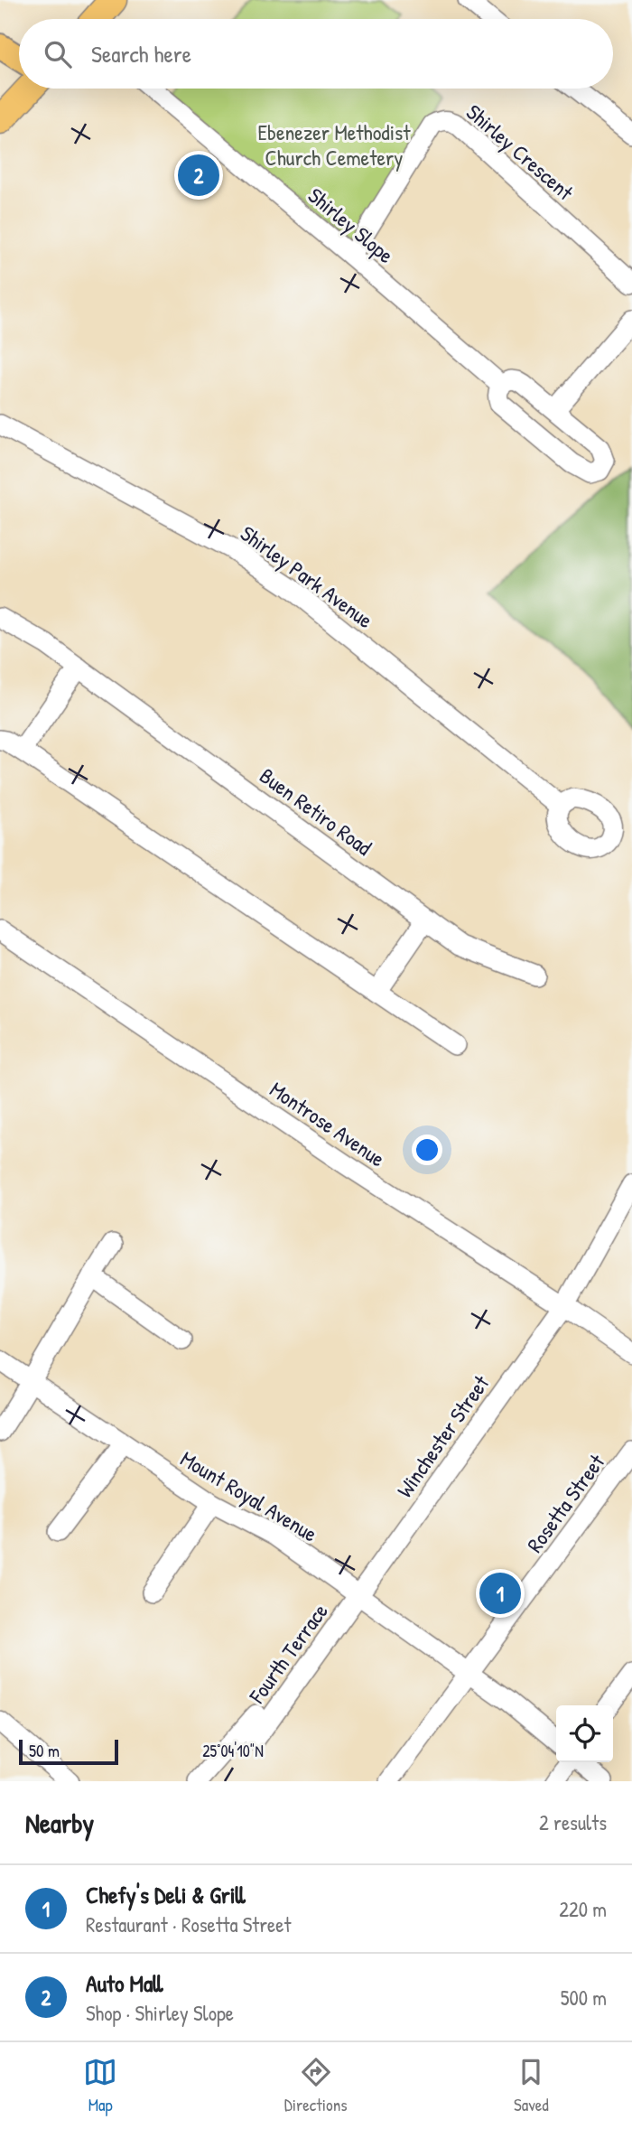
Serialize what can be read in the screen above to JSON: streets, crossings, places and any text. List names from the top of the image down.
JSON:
{
  "streets": {
    "street": [
      "Shirley Crescent",
      "Shirley Slope",
      "Shirley Park Avenue",
      "Buen Retiro Road",
      "Montrose Avenue",
      "Winchester Street",
      "Mount Royal Avenue",
      "Rosetta Street",
      "Fourth Terrace"
    ]
  },
  "crossings": [
    ["Shirley Crescent", "Shirley Slope"],
    ["Montrose Avenue", "Winchester Street"],
    ["Winchester Street", "Mount Royal Avenue"],
    ["Winchester Street", "Fourth Terrace"],
    ["Mount Royal Avenue", "Rosetta Street"],
    ["Mount Royal Avenue", "Fourth Terrace"]
  ],
  "parks": ["Ebenezer Methodist Church Cemetery"],
  "scale_bar": "50 m",
  "page": {
    "search": "Search here",
    "pins": ["2", "1"],
    "scale": "50 m",
    "heading": ["Nearby", "2 results"],
    "list": [
      {
        "mark": "1",
        "name": "Chefy's Deli & Grill",
        "note": "Restaurant · Rosetta Street",
        "value": "220 m"
      },
      {
        "mark": "2",
        "name": "Auto Mall",
        "note": "Shop · Shirley Slope",
        "value": "500 m"
      }
    ],
    "nav": ["Map", "Directions", "Saved"]
  },
  "coordinates": ["25°04'10\"N"]
}
